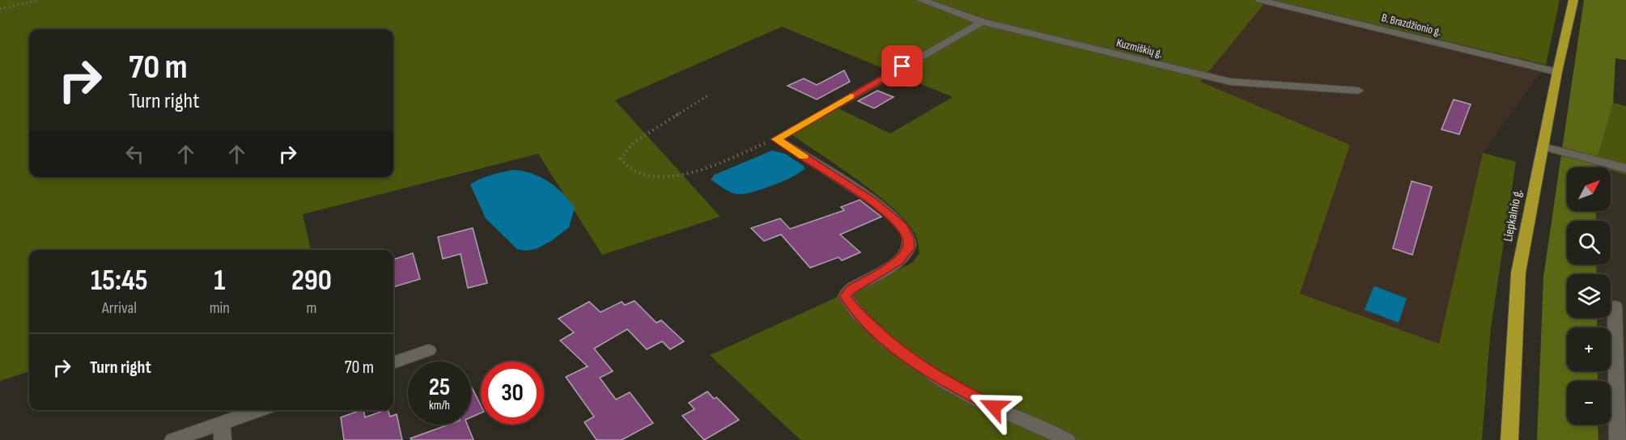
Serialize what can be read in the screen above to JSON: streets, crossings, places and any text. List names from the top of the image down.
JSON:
{
  "streets": {
    "highway": ["Liepkalnio g."],
    "street": ["B. Brazdžionio g.", "Kuzmiškių g."]
  },
  "crossings": [
    ["B. Brazdžionio g.", "Liepkalnio g."]
  ],
  "north": "top right",
  "page": {
    "turn": ["70 m", "Turn right"],
    "map_buttons": ["+", "−"],
    "eta": [
      "15:45",
      "Arrival",
      "1",
      "min",
      "290",
      "m"
    ],
    "list": [
      {
        "name": "Turn right",
        "value": "70 m"
      }
    ],
    "speed": "25 km/h",
    "limit": "30"
  }
}
